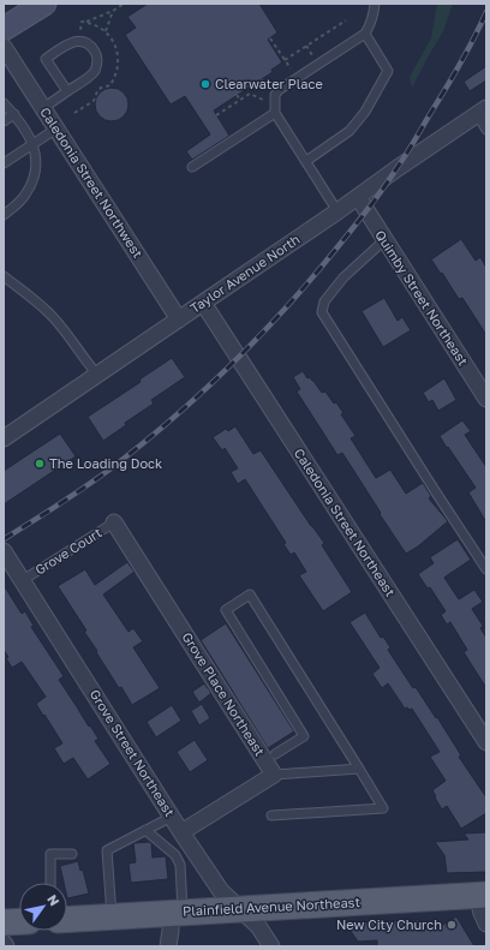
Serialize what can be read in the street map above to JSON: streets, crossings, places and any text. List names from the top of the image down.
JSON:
{
  "streets": {
    "main road": ["Plainfield Avenue Northeast"],
    "street": [
      "Caledonia Street Northwest",
      "Taylor Avenue North",
      "Quimby Street Northeast",
      "Caledonia Street Northeast",
      "Grove Place Northeast",
      "Grove Street Northeast"
    ],
    "lane": ["Grove Court"]
  },
  "crossings": [
    ["Caledonia Street Northwest", "Taylor Avenue North"],
    ["Taylor Avenue North", "Quimby Street Northeast"],
    ["Taylor Avenue North", "Caledonia Street Northeast"],
    ["Grove Court", "Grove Place Northeast"],
    ["Grove Court", "Grove Street Northeast"],
    ["Grove Street Northeast", "Plainfield Avenue Northeast"]
  ],
  "places": ["Clearwater Place", "The Loading Dock", "New City Church"],
  "north": "top right"
}
